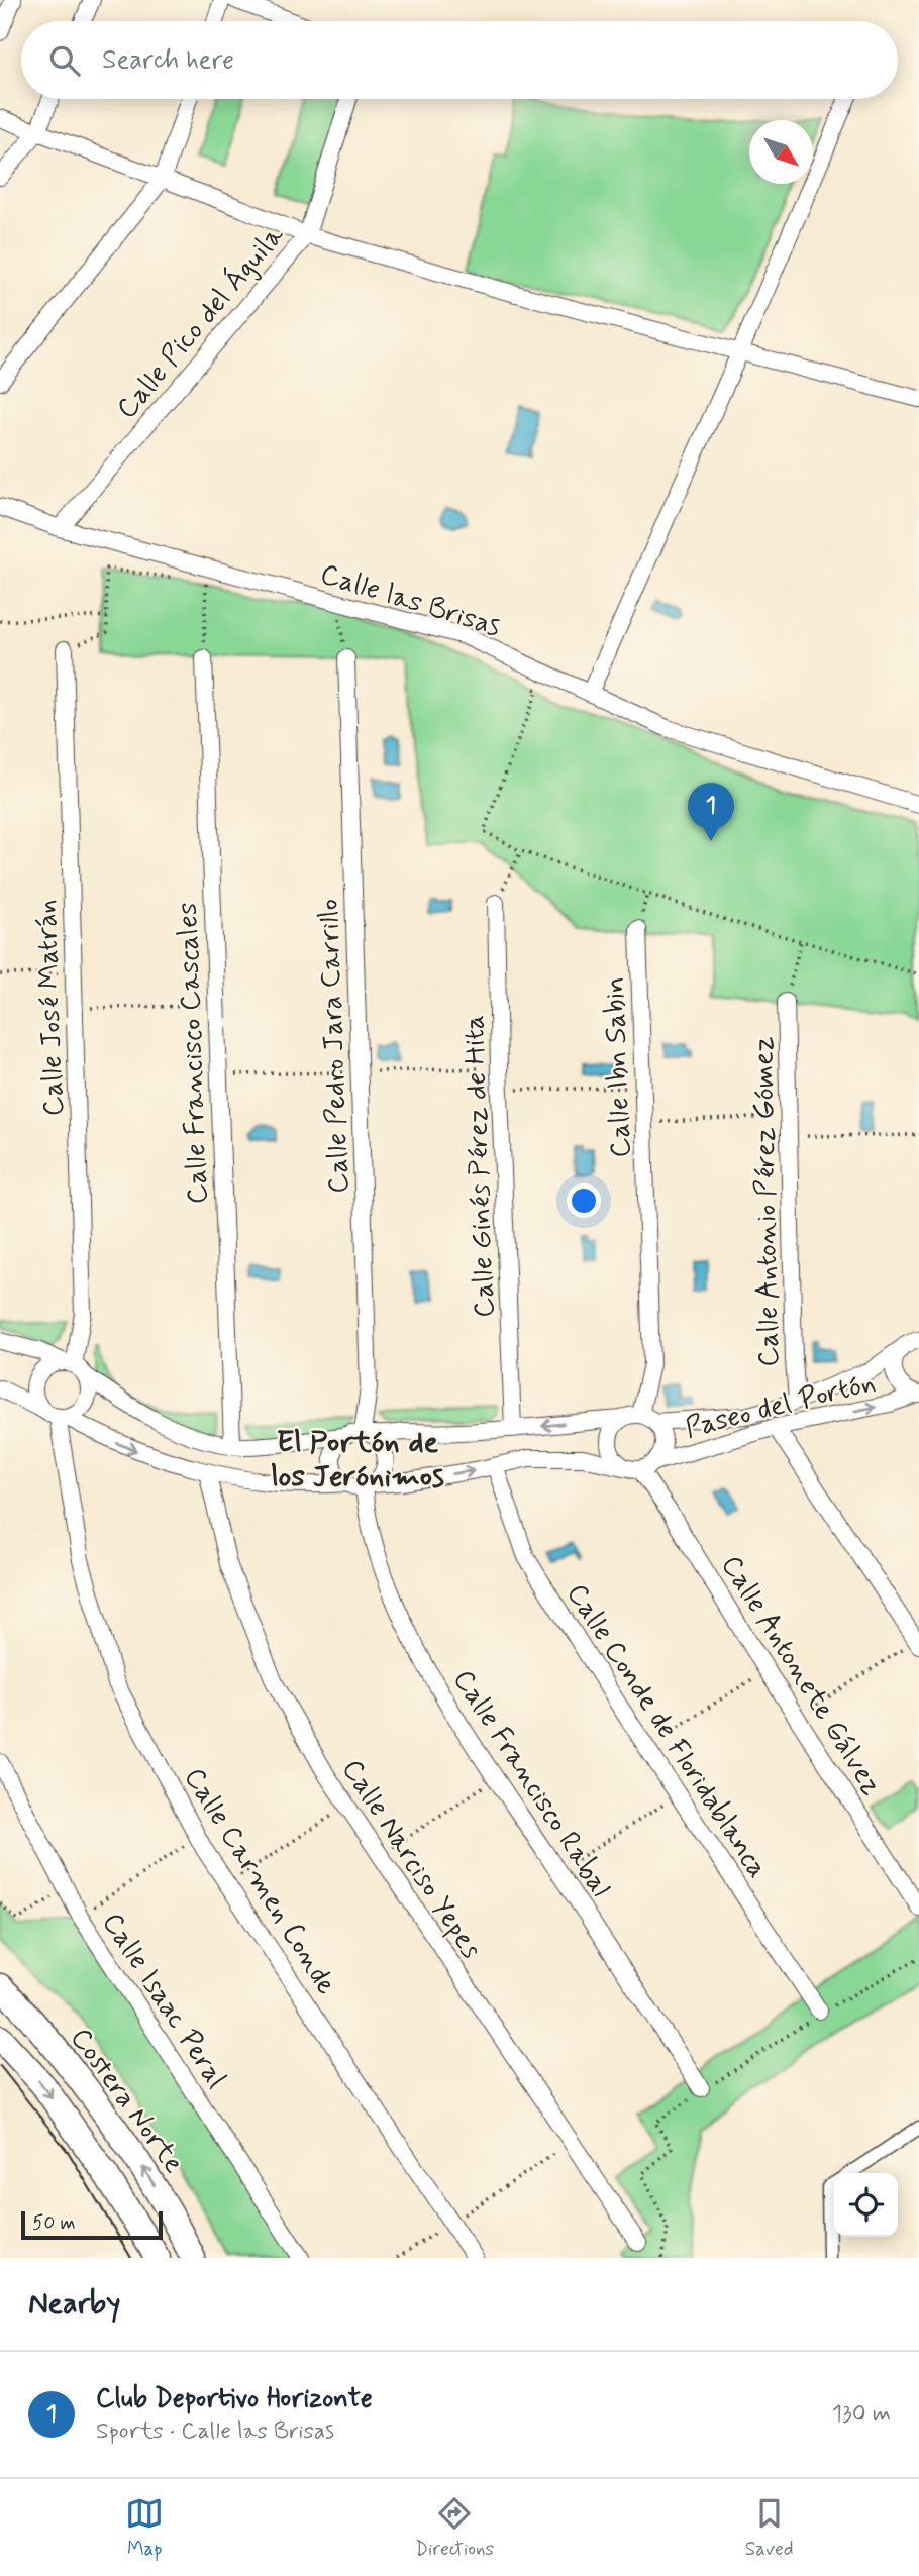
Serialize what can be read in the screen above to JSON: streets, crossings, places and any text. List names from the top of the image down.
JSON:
{
  "streets": {
    "main road": ["Costera Norte"],
    "street": [
      "Calle Pico del Águila",
      "Calle las Brisas",
      "Calle José Matrán",
      "Calle Pedro Jara Carrillo",
      "Calle Francisco Cascales",
      "Calle Ibn Sabin",
      "Calle Ginés Pérez de Hita",
      "Calle Antonio Pérez Gómez",
      "Paseo del Portón",
      "Calle Antonete Gálvez",
      "Calle Conde de Floridablanca",
      "Calle Francisco Rabal",
      "Calle Narciso Yepes",
      "Calle Carmen Conde",
      "Calle Isaac Peral"
    ]
  },
  "crossings": [
    ["Calle Pico del Águila", "Calle las Brisas"],
    ["Calle José Matrán", "Calle Carmen Conde"],
    ["Calle Pedro Jara Carrillo", "Calle Francisco Rabal"],
    ["Calle Ibn Sabin", "Paseo del Portón"],
    ["Calle Ibn Sabin", "Calle Antonete Gálvez"],
    ["Calle Antonio Pérez Gómez", "Paseo del Portón"],
    ["Paseo del Portón", "Calle Antonete Gálvez"]
  ],
  "districts": ["El Portón de los Jerónimos"],
  "scale_bar": "50 m",
  "north": "bottom right",
  "page": {
    "search": "Search here",
    "pins": "1",
    "scale": "50 m",
    "heading": "Nearby",
    "list": [
      {
        "mark": "1",
        "name": "Club Deportivo Horizonte",
        "note": "Sports · Calle las Brisas",
        "value": "130 m"
      }
    ],
    "nav": ["Map", "Directions", "Saved"]
  }
}
